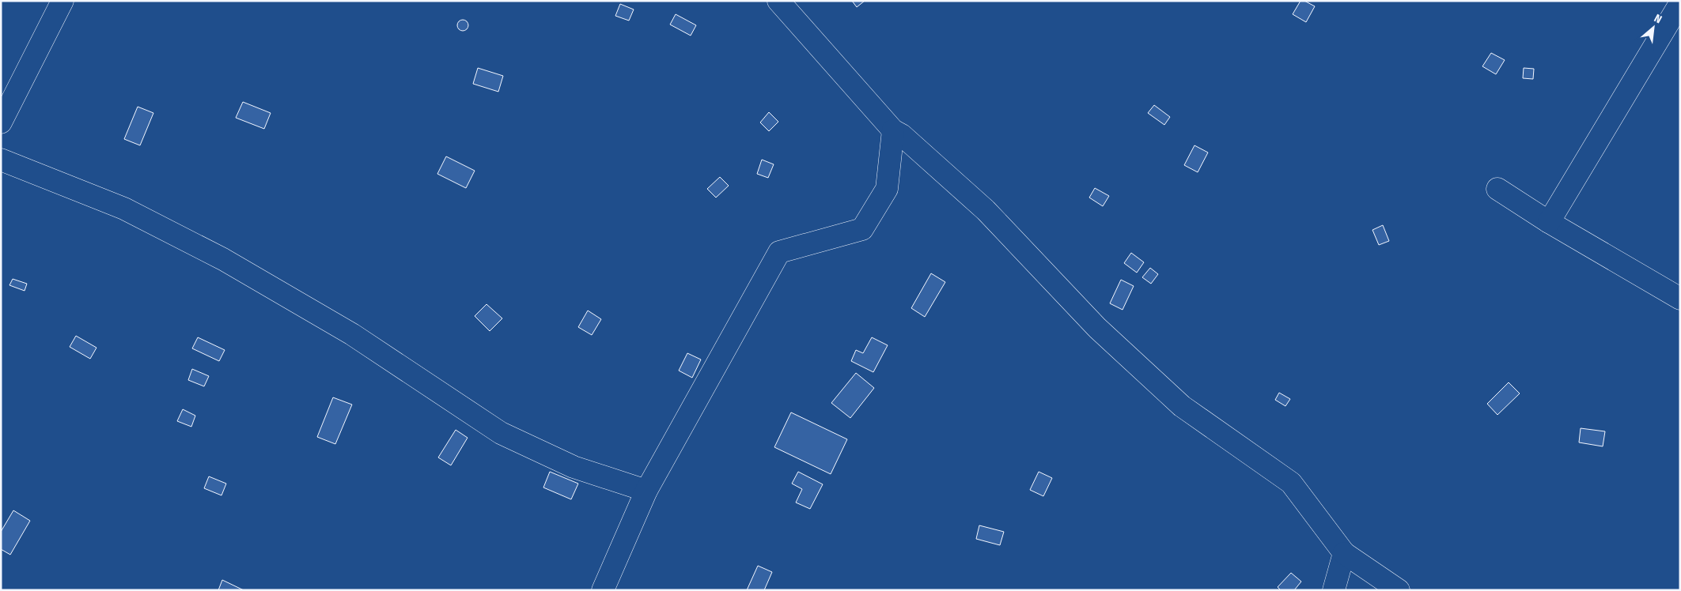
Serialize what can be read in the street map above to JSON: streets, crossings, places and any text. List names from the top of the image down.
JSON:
{
  "north": "top right"
}
